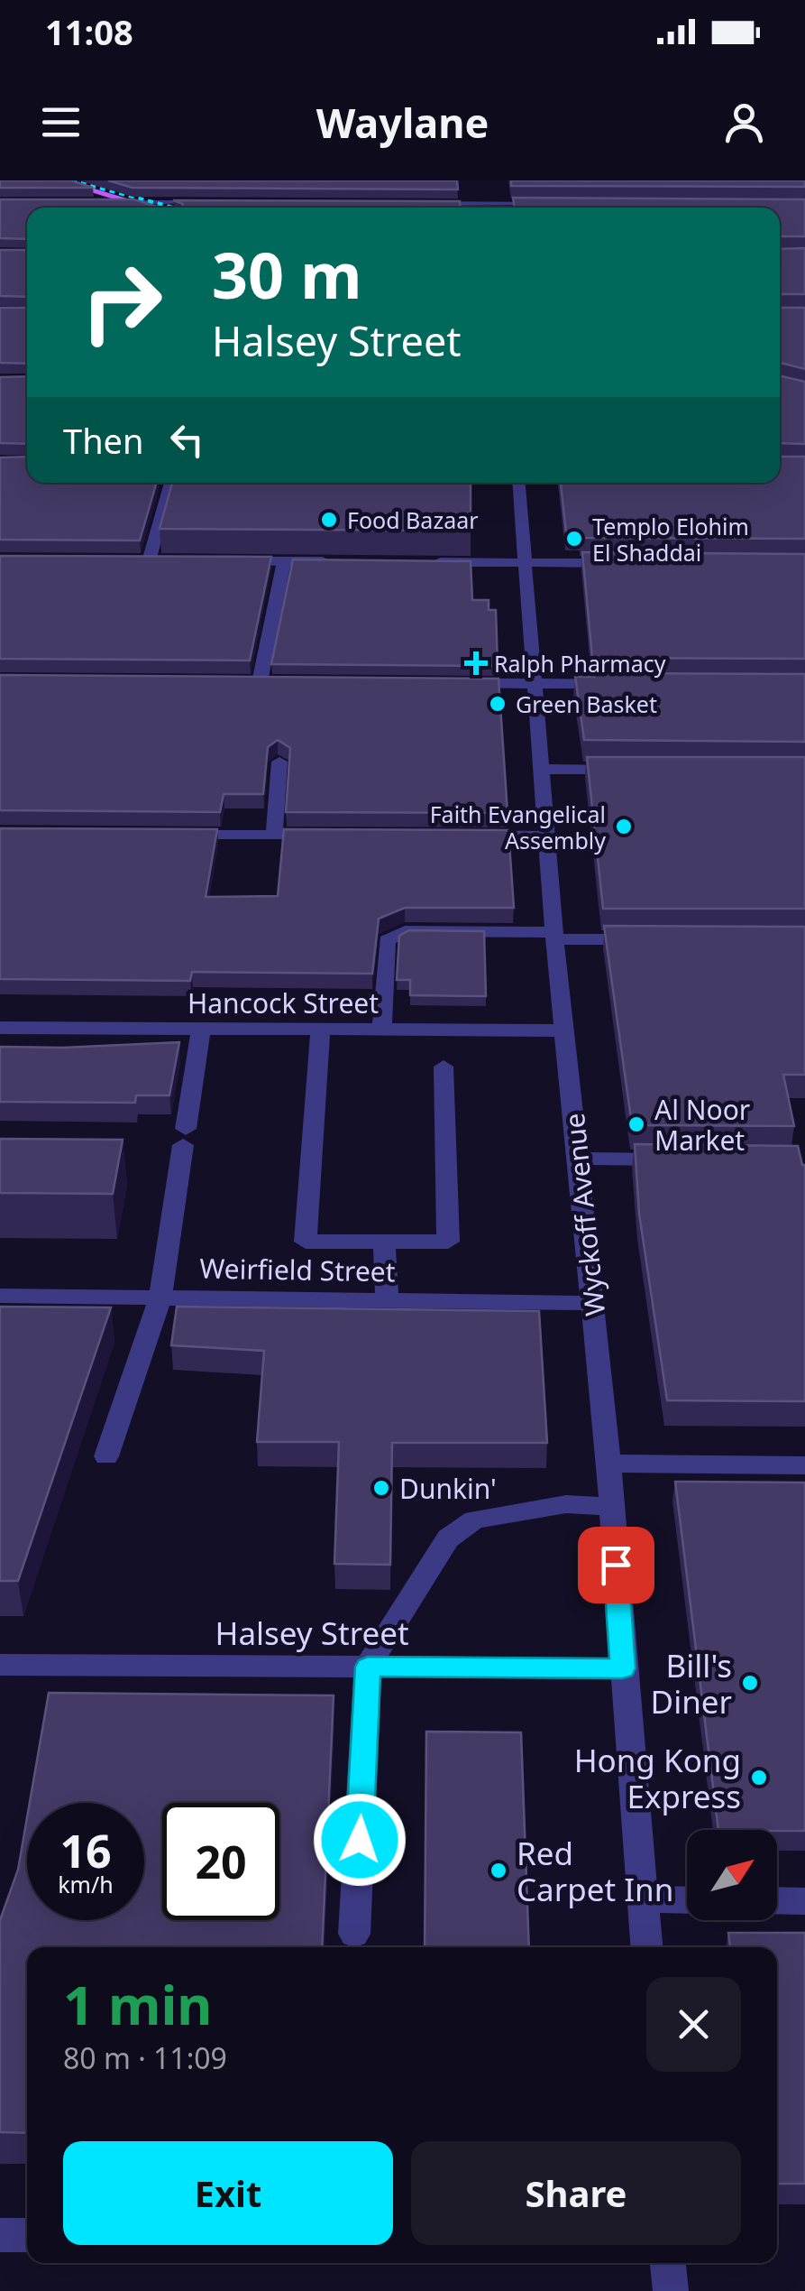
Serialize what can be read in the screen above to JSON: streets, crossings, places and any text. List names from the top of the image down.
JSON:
{
  "streets": {
    "street": [
      "Hancock Street",
      "Wyckoff Avenue",
      "Weirfield Street",
      "Halsey Street"
    ]
  },
  "crossings": [
    ["Hancock Street", "Wyckoff Avenue"],
    ["Wyckoff Avenue", "Weirfield Street"],
    ["Wyckoff Avenue", "Halsey Street"]
  ],
  "places": {
    "other": [
      "Food Bazaar",
      "Templo Elohim El Shaddai",
      "Green Basket",
      "Faith Evangelical Assembly",
      "Al Noor Market",
      "Dunkin'",
      "Bill's Diner",
      "Hong Kong Express",
      "Red Carpet Inn"
    ],
    "health": ["Ralph Pharmacy"]
  },
  "north": "top right",
  "page": {
    "status": "11:08",
    "header": "Waylane",
    "turn": ["30 m", "Halsey Street"],
    "then": "Then",
    "speed": "16 km/h",
    "limit": "20",
    "heading": ["1 min", "80 m · 11:09"],
    "buttons": ["Exit", "Share"]
  }
}
